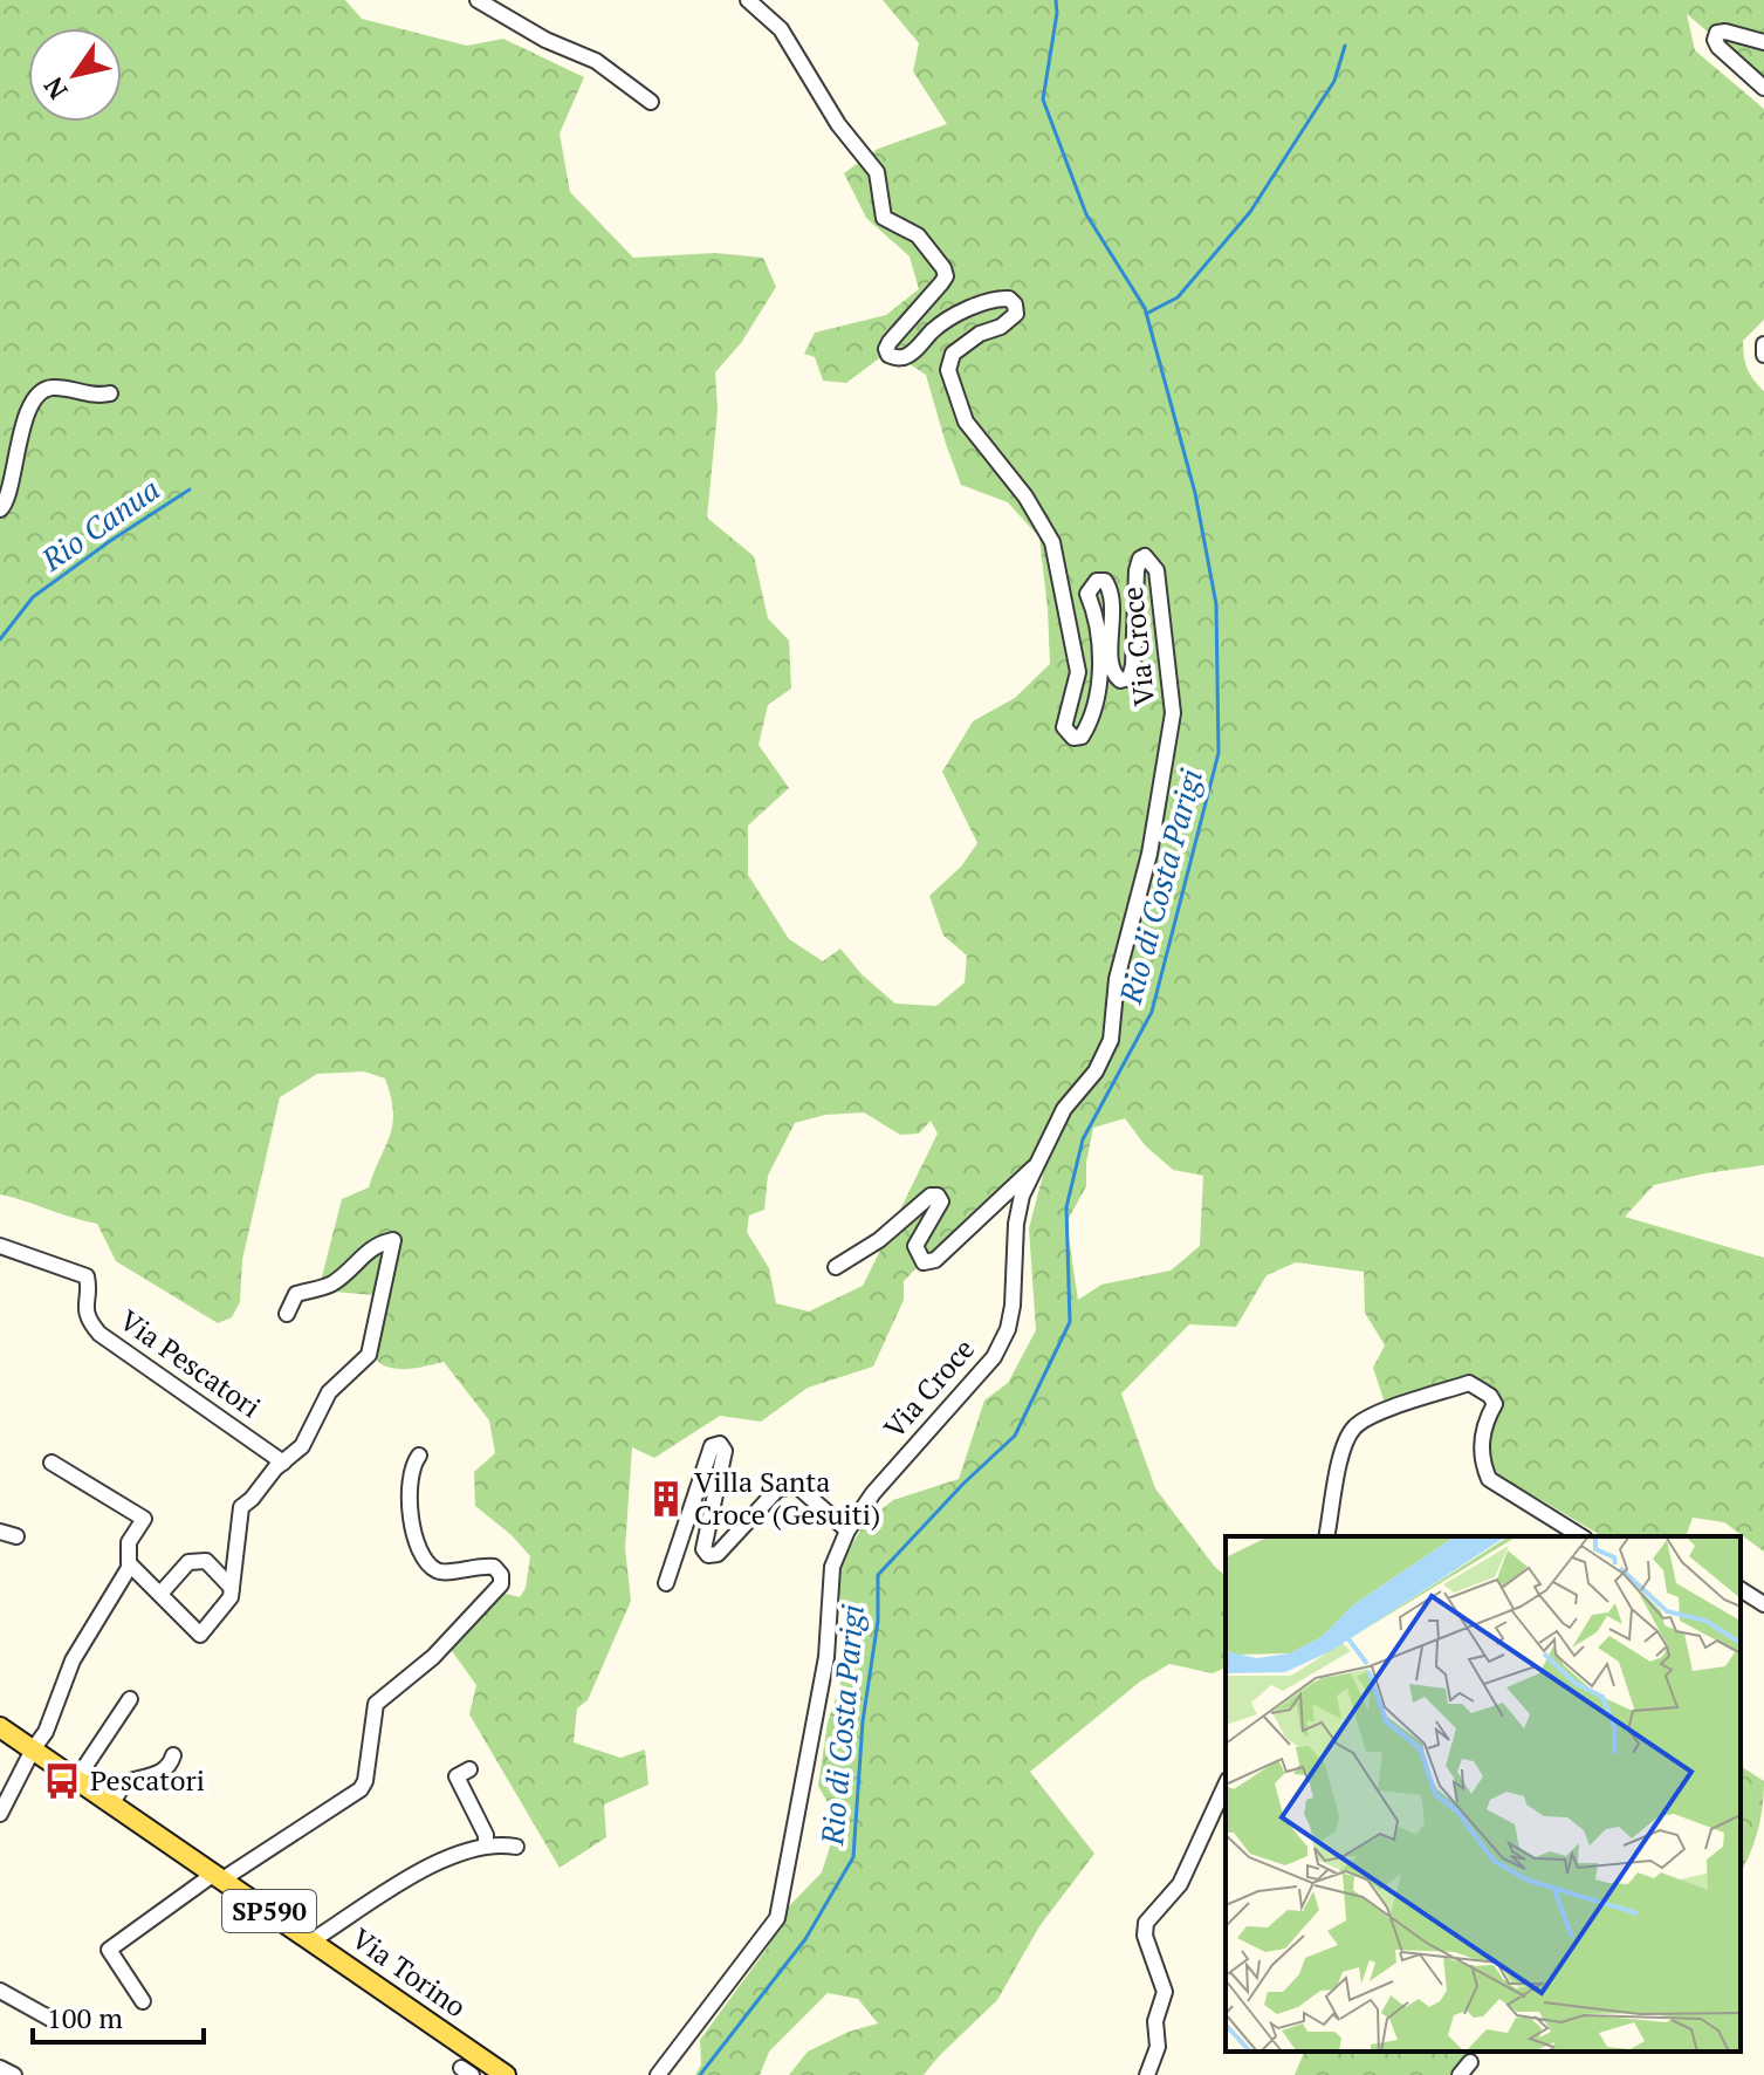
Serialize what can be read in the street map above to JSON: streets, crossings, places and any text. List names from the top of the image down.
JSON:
{
  "streets": {
    "main road": ["SP590", "Via Torino"],
    "street": ["Via Croce", "Via Pescatori"]
  },
  "water": ["Rio Canua", "Rio di Costa Parigi"],
  "places": {
    "building": ["Villa Santa Croce (Gesuiti)"],
    "bus stop": ["Pescatori"]
  },
  "scale_bar": "100 m",
  "north": "bottom left"
}
